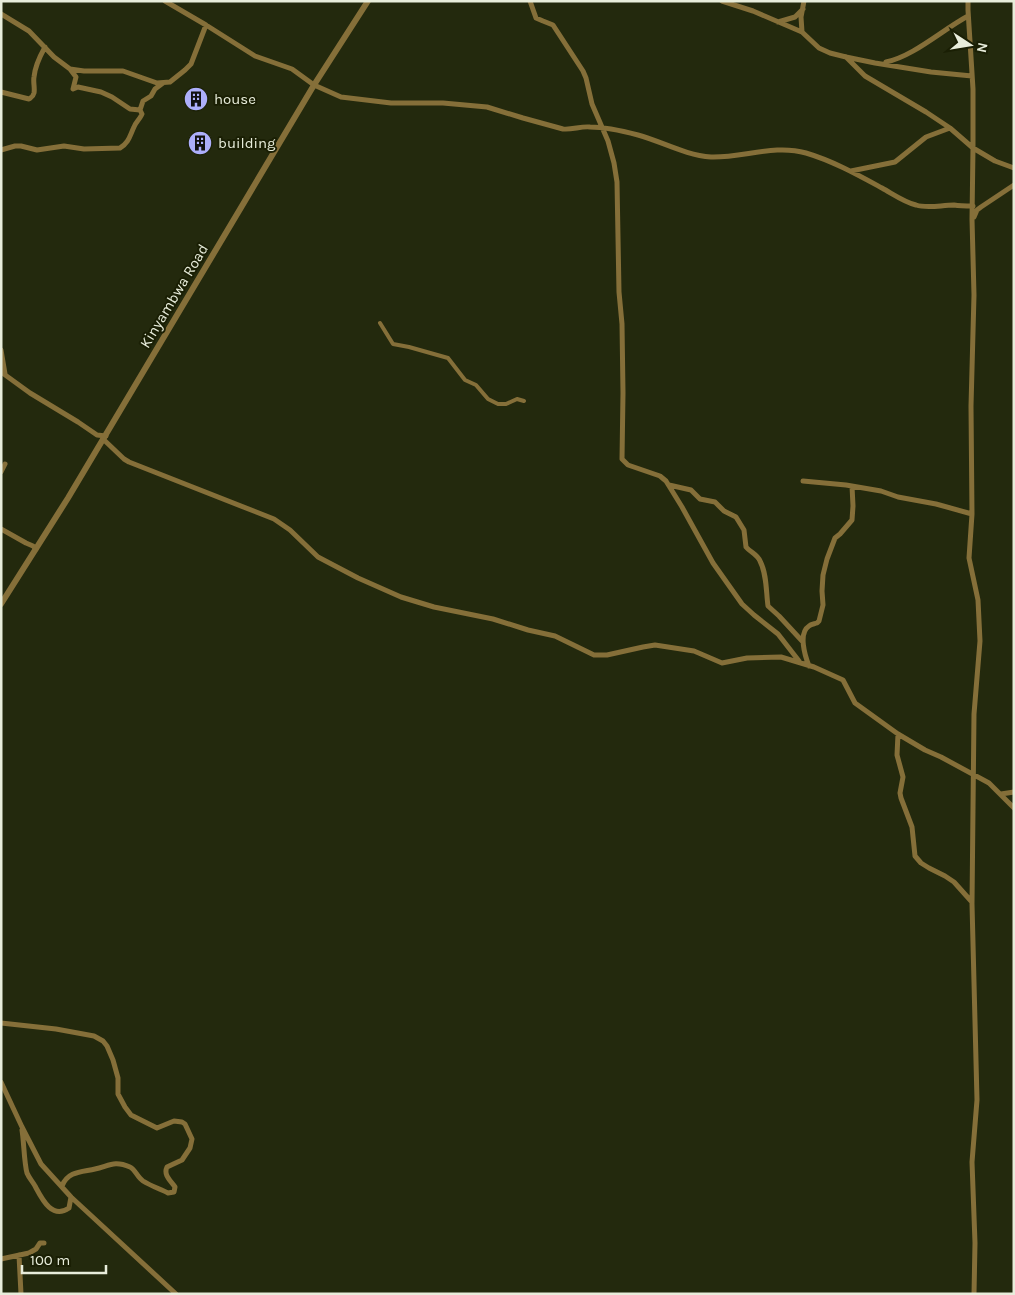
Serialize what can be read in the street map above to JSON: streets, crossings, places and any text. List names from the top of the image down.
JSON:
{
  "streets": {
    "street": ["Kinyambwa Road"]
  },
  "places": {
    "building": ["house", "building"]
  },
  "scale_bar": "100 m",
  "north": "right"
}
